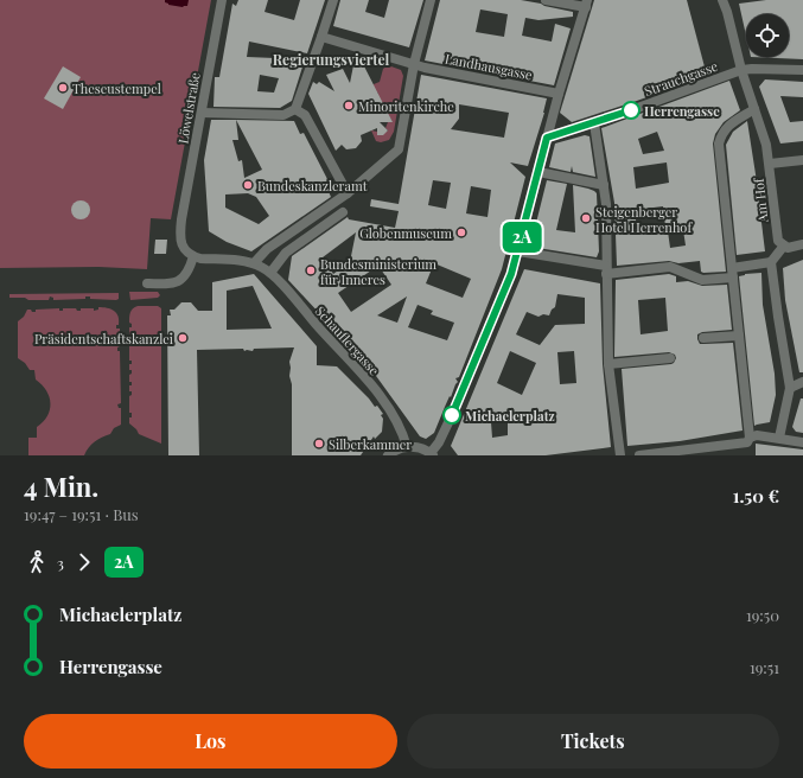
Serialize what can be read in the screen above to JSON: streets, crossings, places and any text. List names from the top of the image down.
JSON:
{
  "streets": {
    "street": [
      "Landhausgasse",
      "Strauchgasse",
      "Löwelstraße",
      "Am Hof",
      "Schauflergasse"
    ]
  },
  "districts": ["Regierungsviertel"],
  "places": [
    "Theseustempel",
    "Minoritenkirche",
    "Herrengasse",
    "Bundeskanzleramt",
    "Steigenberger Hotel Herrenhof",
    "Globenmuseum",
    "Bundesministerium für Inneres",
    "Präsidentschaftskanzlei",
    "Michaelerplatz",
    "Silberkammer"
  ],
  "lines": ["bus line 2A"],
  "page": {
    "on_map": "2A",
    "heading": ["4 Min.", "19:47 – 19:51 · Bus", "1.50 €"],
    "legs": ["3", "2A"],
    "list": [
      {
        "name": "Michaelerplatz",
        "value": "19:50"
      },
      {
        "name": "Herrengasse",
        "value": "19:51"
      }
    ],
    "buttons": ["Los", "Tickets"]
  }
}
